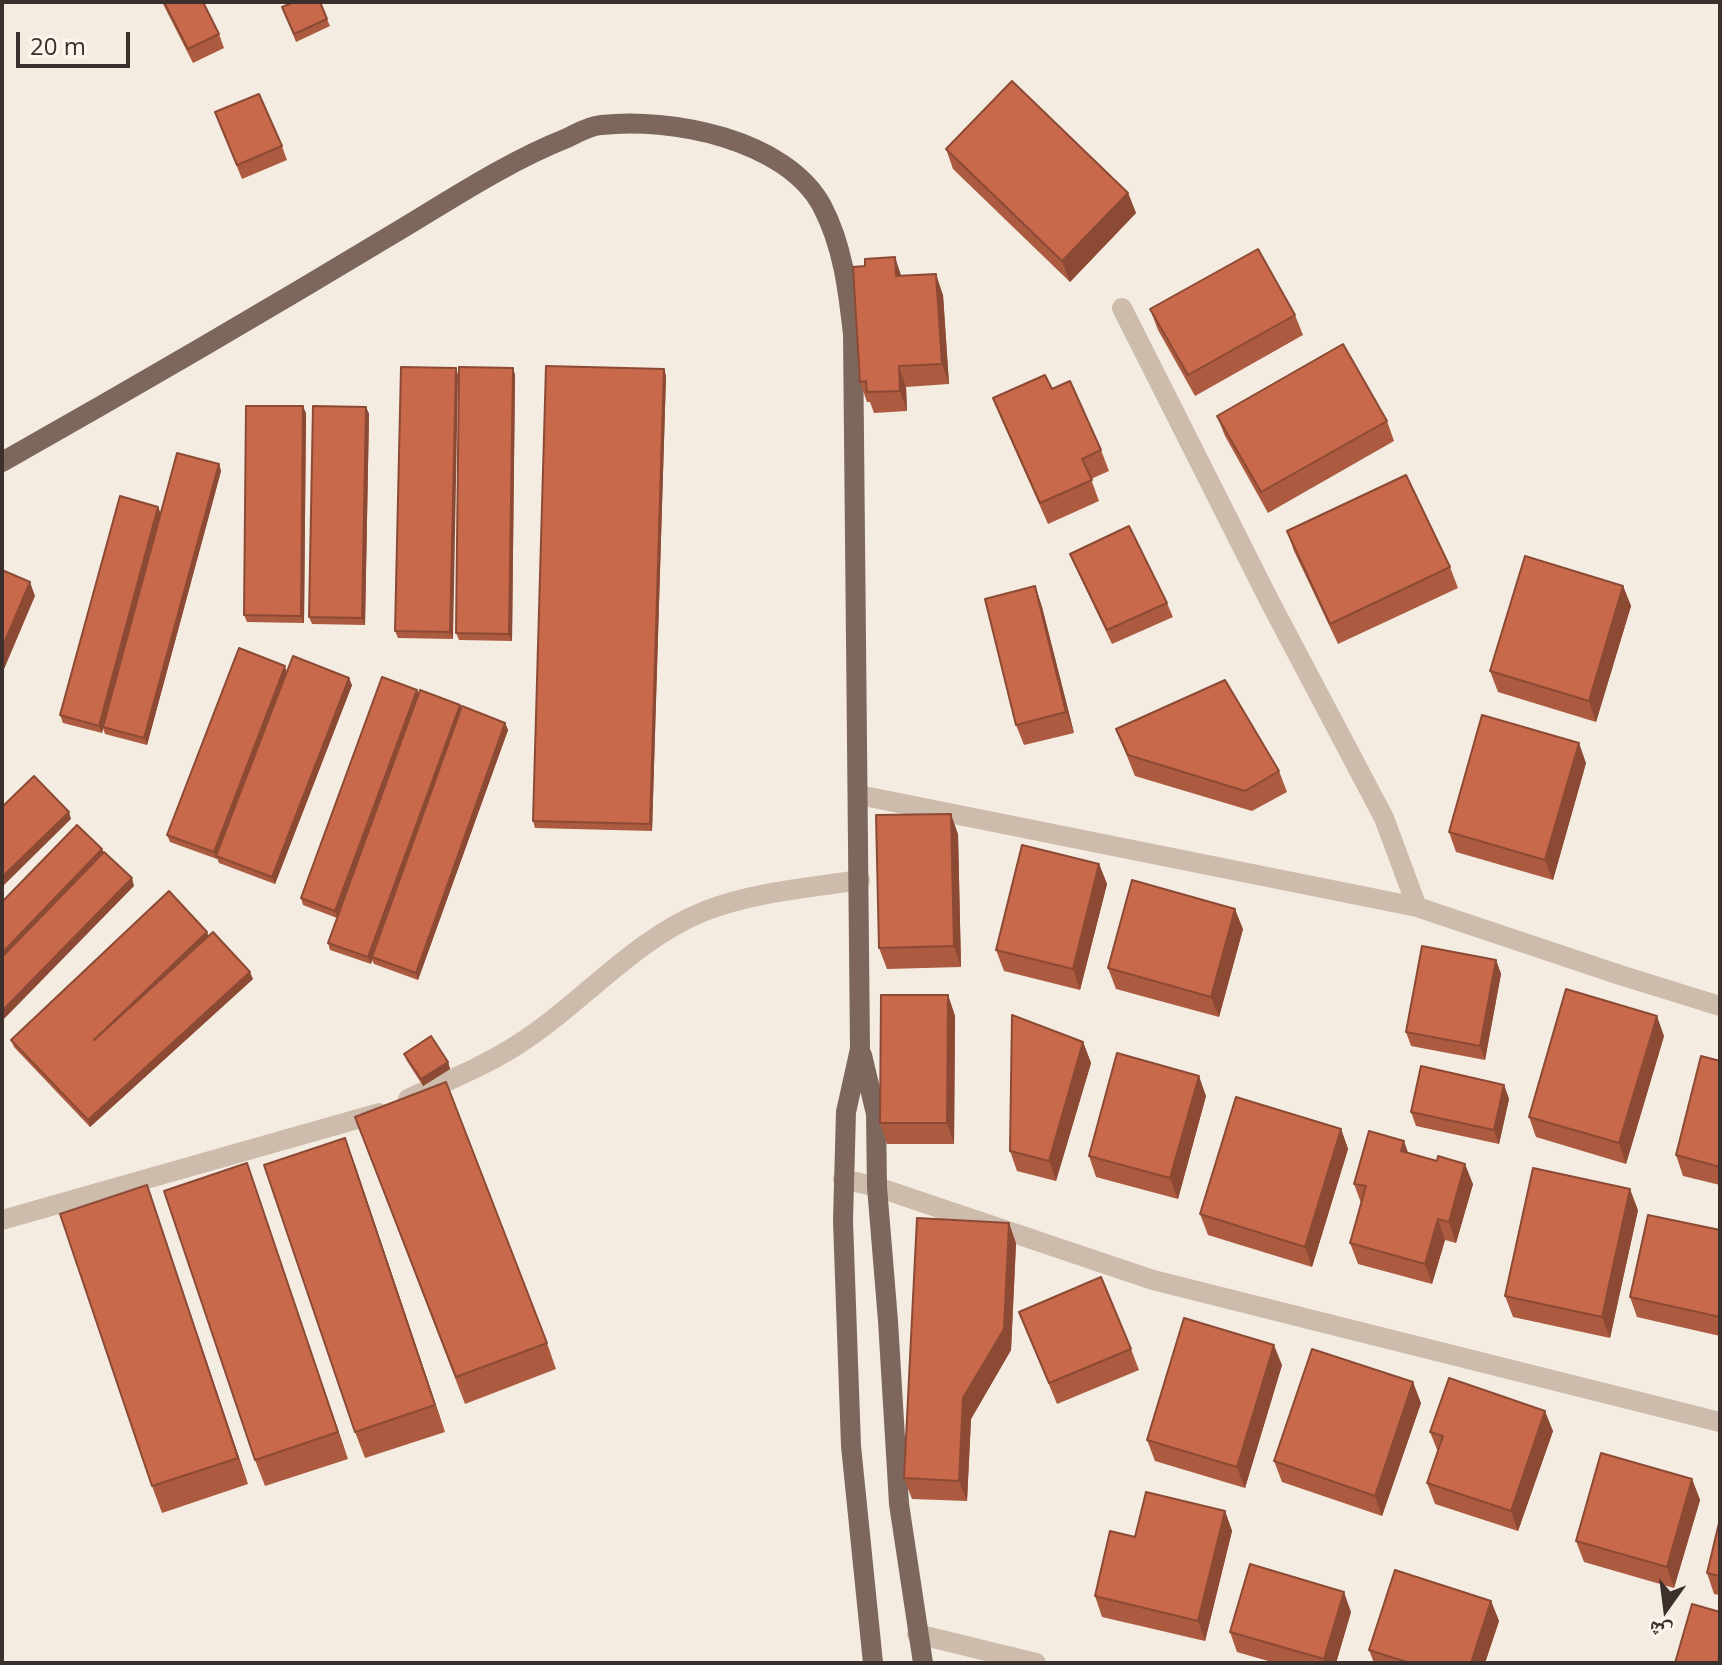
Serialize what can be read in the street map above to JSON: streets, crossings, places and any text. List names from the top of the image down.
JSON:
{
  "scale_bar": "20 m",
  "north": "bottom"
}
